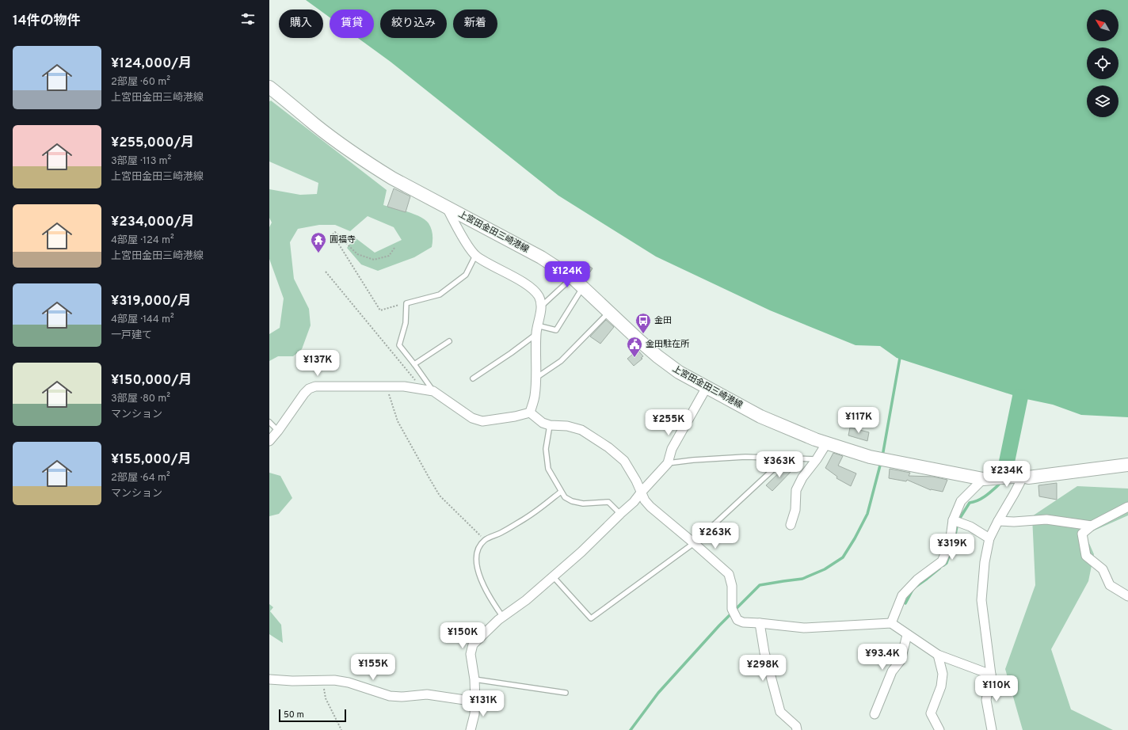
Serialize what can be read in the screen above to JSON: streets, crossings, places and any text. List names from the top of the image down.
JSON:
{
  "streets": {
    "main road": ["上宮田金田三崎港線"]
  },
  "places": {
    "temple": ["圓福寺"],
    "bus stop": ["金田"],
    "public building": ["金田駐在所"]
  },
  "scale_bar": "50 m",
  "north": "top left",
  "page": {
    "heading": "14件の物件",
    "chip": [
      "購入",
      "賃貸",
      "絞り込み",
      "新着"
    ],
    "list": [
      {
        "name": "¥124,000/月",
        "note": "2部屋 · 60 m² · 上宮田金田三崎港線"
      },
      {
        "name": "¥255,000/月",
        "note": "3部屋 · 113 m² · 上宮田金田三崎港線"
      },
      {
        "name": "¥234,000/月",
        "note": "4部屋 · 124 m² · 上宮田金田三崎港線"
      },
      {
        "name": "¥319,000/月",
        "note": "4部屋 · 144 m² · 一戸建て"
      },
      {
        "name": "¥150,000/月",
        "note": "3部屋 · 80 m² · マンション"
      },
      {
        "name": "¥155,000/月",
        "note": "2部屋 · 64 m² · マンション"
      }
    ],
    "price": [
      "¥124K",
      "¥137K",
      "¥117K",
      "¥255K",
      "¥363K",
      "¥234K",
      "¥263K",
      "¥319K",
      "¥150K",
      "¥93.4K",
      "¥155K",
      "¥298K",
      "¥110K",
      "¥131K"
    ],
    "scale": "50 m"
  }
}
